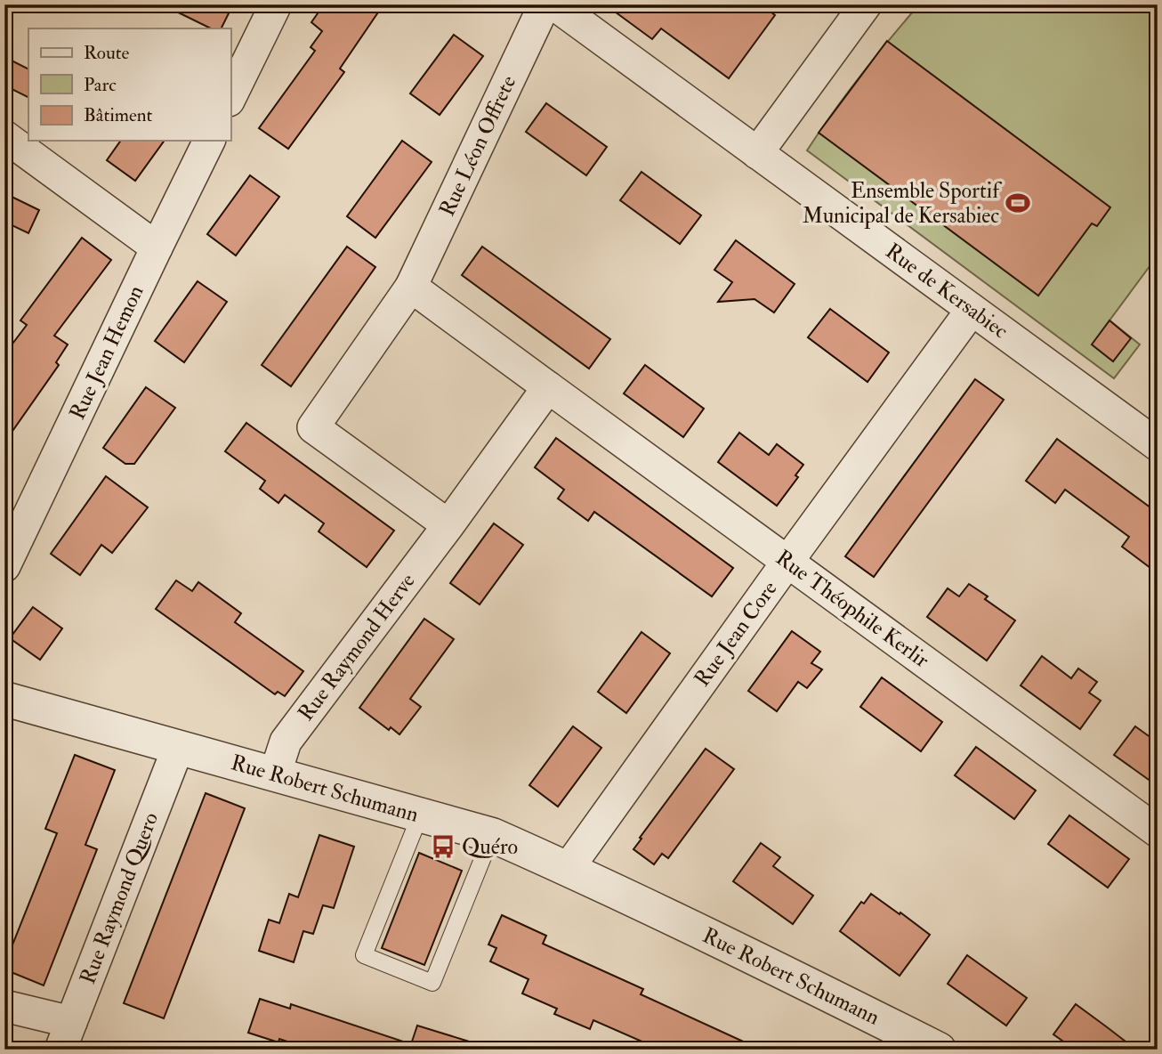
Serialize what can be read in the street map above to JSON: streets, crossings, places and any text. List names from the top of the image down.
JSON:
{
  "streets": {
    "street": [
      "Rue Léon Offrete",
      "Rue de Kersabiec",
      "Rue Jean Hemon",
      "Rue Théophile Kerlir",
      "Rue Jean Core",
      "Rue Raymond Herve",
      "Rue Robert Schumann",
      "Rue Raymond Quero"
    ]
  },
  "crossings": [
    ["Rue Léon Offrete", "Rue Théophile Kerlir"],
    ["Rue Léon Offrete", "Rue Raymond Herve"],
    ["Rue de Kersabiec", "Rue Jean Core"],
    ["Rue Théophile Kerlir", "Rue Jean Core"],
    ["Rue Théophile Kerlir", "Rue Raymond Herve"],
    ["Rue Jean Core", "Rue Robert Schumann"],
    ["Rue Raymond Herve", "Rue Robert Schumann"],
    ["Rue Robert Schumann", "Rue Raymond Quero"]
  ],
  "places": {
    "sports": ["Ensemble Sportif Municipal de Kersabiec"],
    "bus stop": ["Quéro"]
  },
  "legend": ["Route", "Parc", "Bâtiment"]
}
